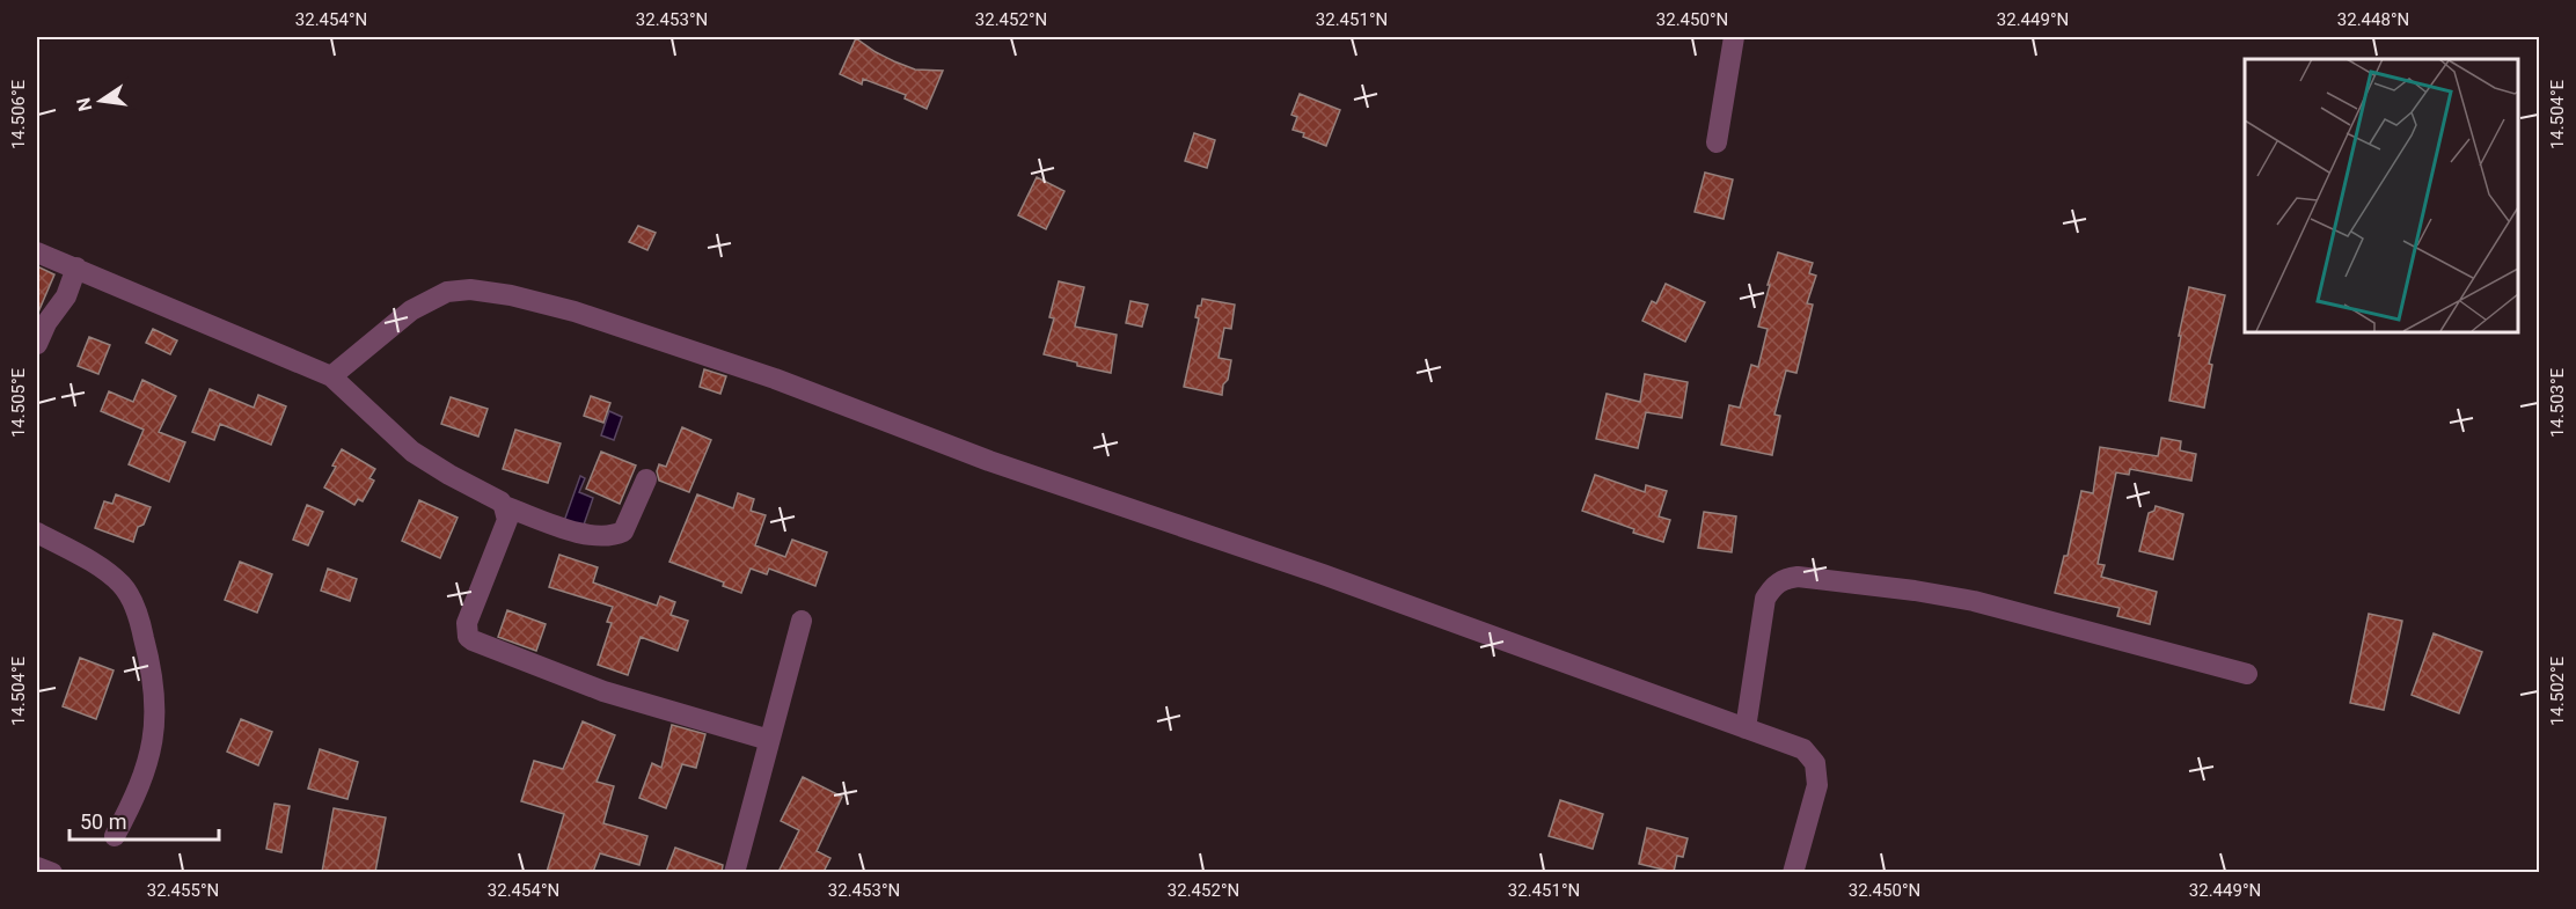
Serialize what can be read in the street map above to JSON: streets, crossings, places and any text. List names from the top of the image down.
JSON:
{
  "scale_bar": "50 m",
  "north": "left",
  "coordinates": [
    "32.454°N",
    "32.453°N",
    "32.452°N",
    "32.451°N",
    "32.450°N",
    "32.449°N",
    "32.448°N",
    "14.506°E",
    "14.504°E",
    "14.505°E",
    "14.503°E",
    "14.502°E",
    "32.455°N"
  ]
}
